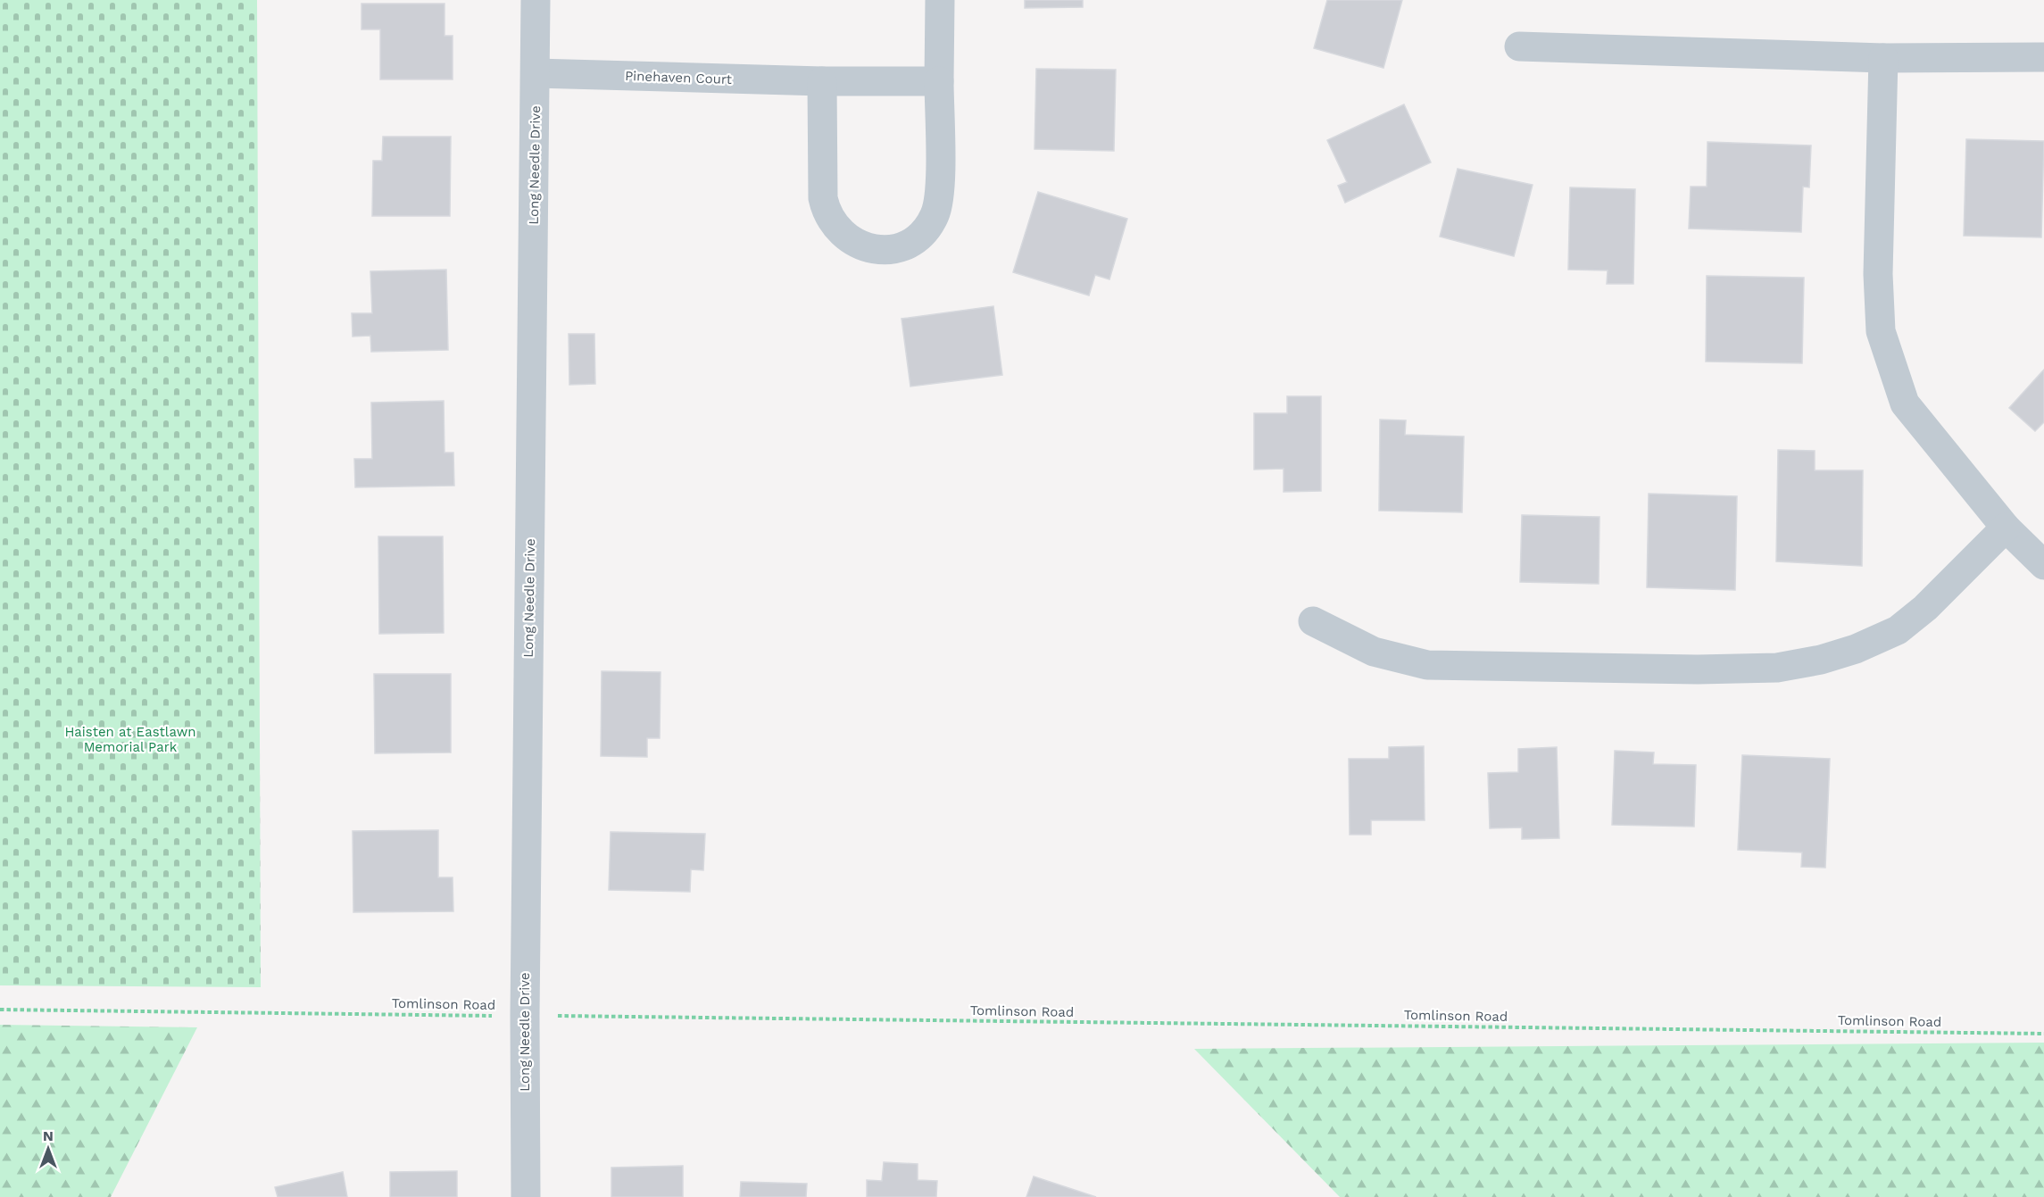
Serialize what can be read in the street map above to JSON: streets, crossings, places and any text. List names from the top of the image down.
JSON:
{
  "streets": {
    "street": ["Pinehaven Court", "Long Needle Drive"],
    "path": ["Tomlinson Road"]
  },
  "crossings": [
    ["Pinehaven Court", "Long Needle Drive"],
    ["Long Needle Drive", "Tomlinson Road"]
  ],
  "parks": ["Haisten at Eastlawn Memorial Park"],
  "north": "top"
}
